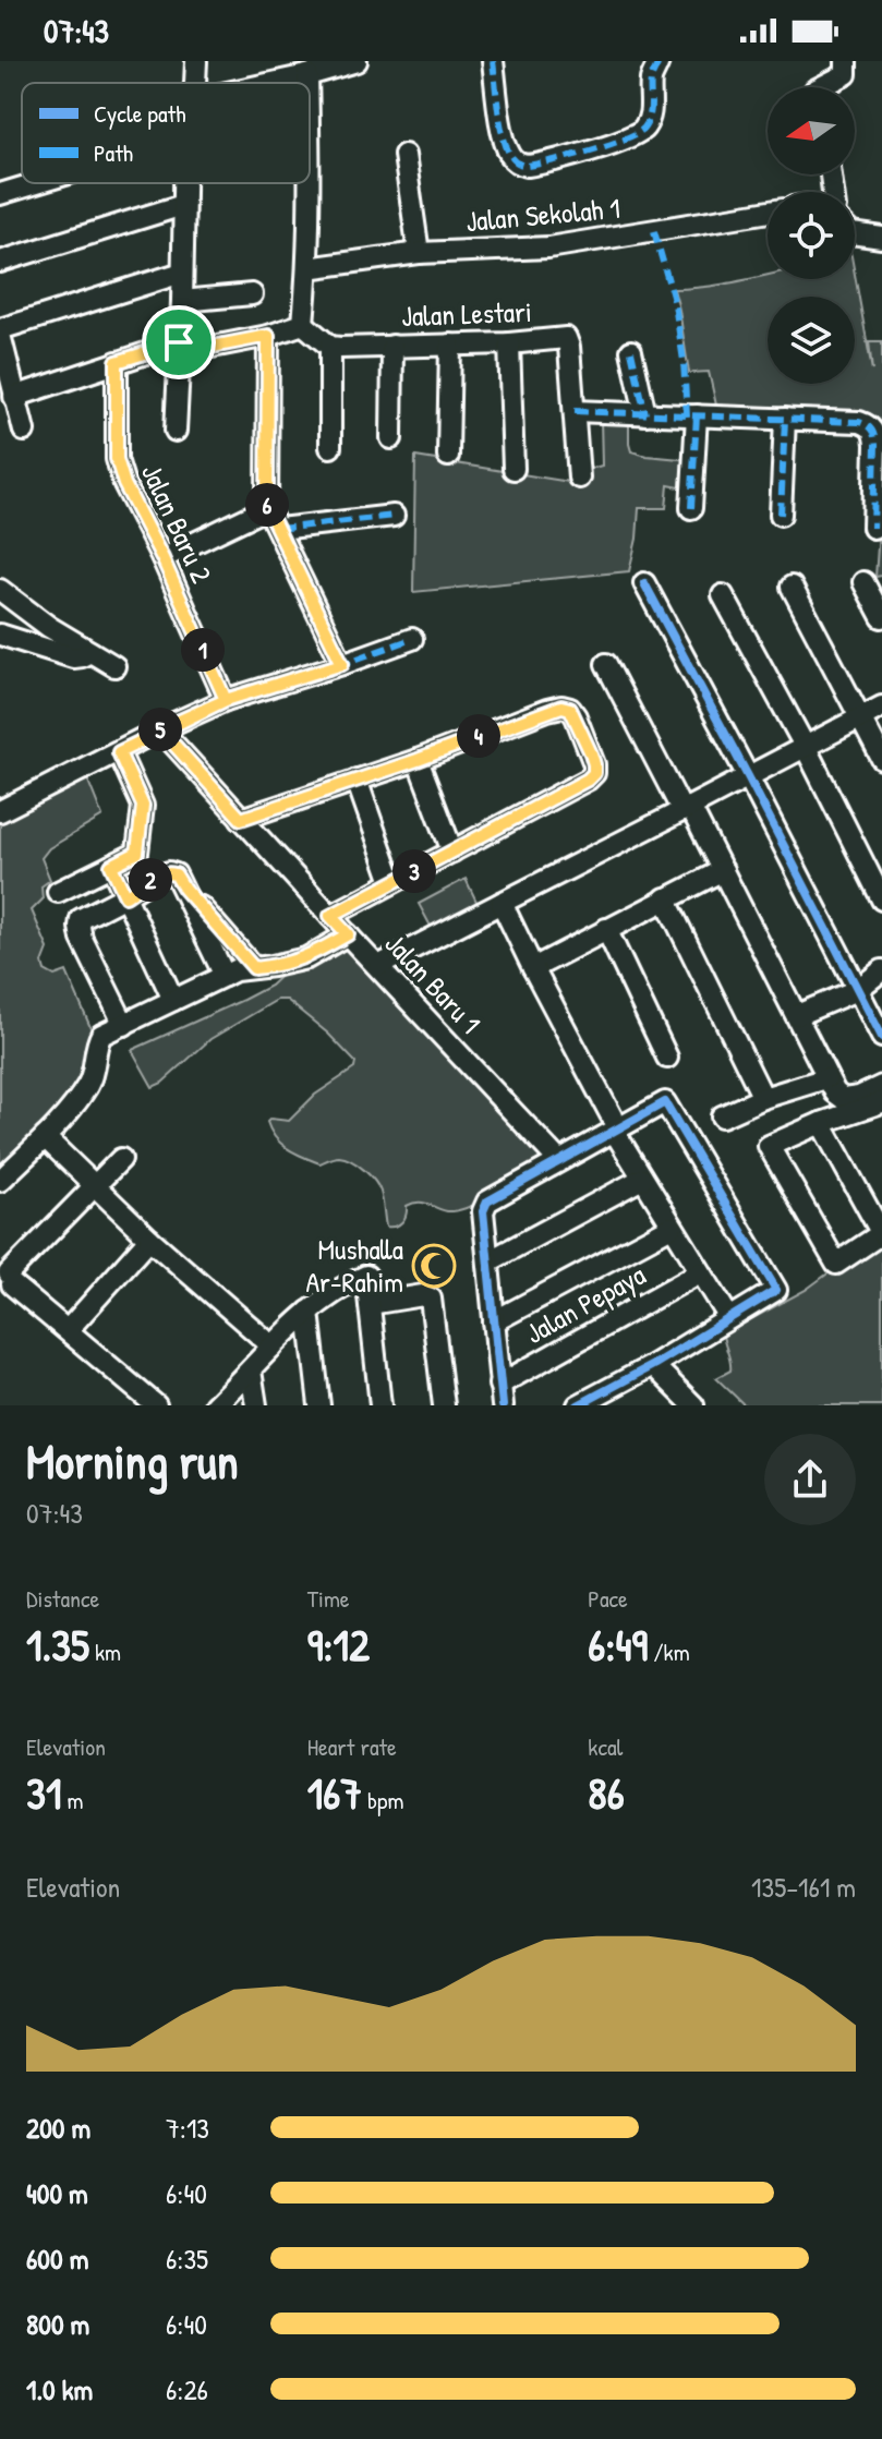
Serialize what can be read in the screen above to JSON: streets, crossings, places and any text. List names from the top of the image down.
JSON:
{
  "streets": {
    "street": [
      "Jalan Sekolah 1",
      "Jalan Lestari",
      "Jalan Baru 2",
      "Jalan Baru 1",
      "Jalan Pepaya"
    ]
  },
  "places": {
    "mosque": ["Mushalla Ar-Rahim"]
  },
  "legend": ["Cycle path", "Path"],
  "north": "left",
  "page": {
    "status": "07:43",
    "pins": [
      "6",
      "1",
      "5",
      "4",
      "3",
      "2"
    ],
    "heading": ["Morning run", "07:43"],
    "stats": [
      ["Distance", "1.35 km"],
      ["Time", "9:12"],
      ["Pace", "6:49 /km"],
      ["Elevation", "31 m"],
      ["Heart rate", "167 bpm"],
      ["kcal", "86"]
    ],
    "chart": ["Elevation", "135–161 m"],
    "list": [
      {
        "name": "200 m",
        "note": "7:13"
      },
      {
        "name": "400 m",
        "note": "6:40"
      },
      {
        "name": "600 m",
        "note": "6:35"
      },
      {
        "name": "800 m",
        "note": "6:40"
      },
      {
        "name": "1.0 km",
        "note": "6:26"
      }
    ]
  }
}
